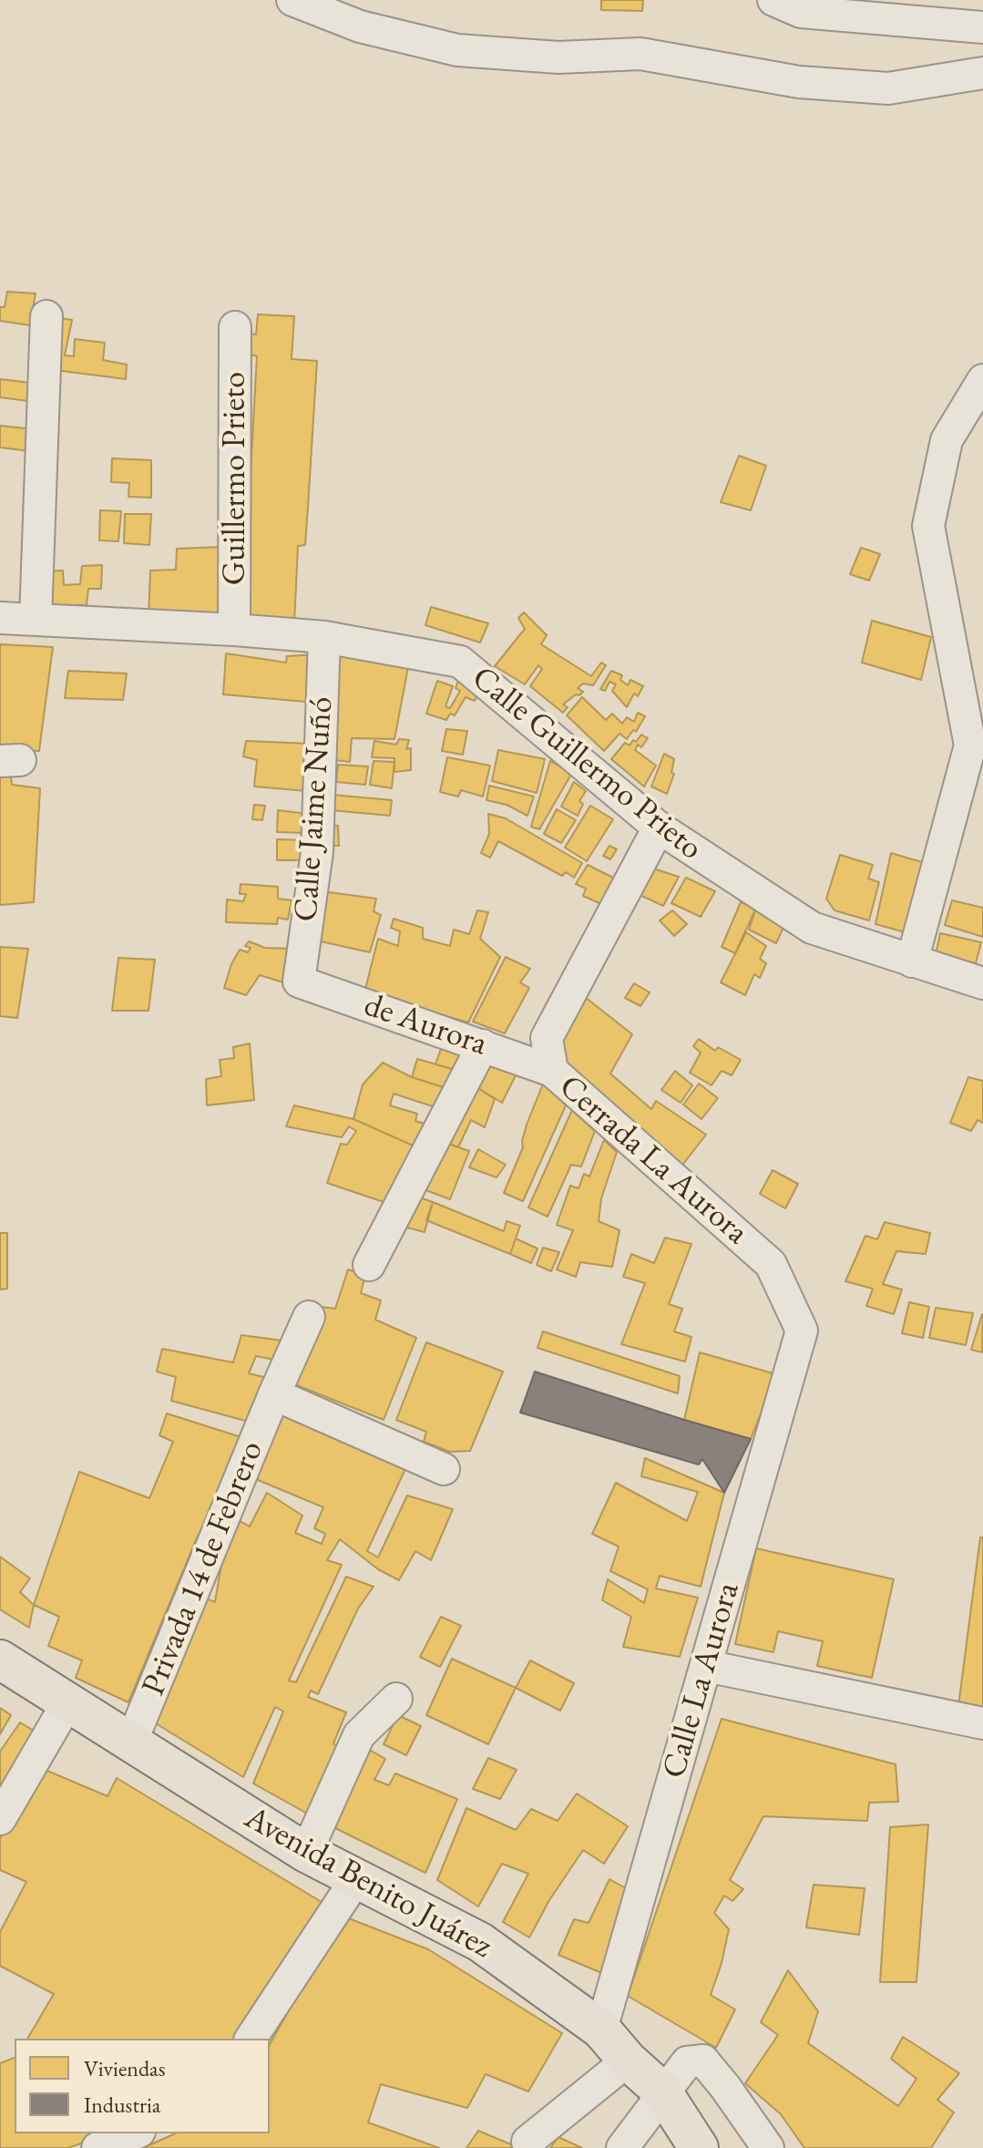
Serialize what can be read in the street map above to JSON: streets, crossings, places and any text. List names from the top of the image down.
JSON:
{
  "streets": {
    "main road": ["Avenida Benito Juárez"],
    "street": [
      "Guillermo Prieto",
      "Calle Guillermo Prieto",
      "Calle Jaime Nuñó",
      "de Aurora",
      "Cerrada La Aurora",
      "Privada 14 de Febrero",
      "Calle La Aurora"
    ]
  },
  "crossings": [
    ["Guillermo Prieto", "Calle Guillermo Prieto"],
    ["Calle Guillermo Prieto", "Calle Jaime Nuñó"],
    ["Calle Guillermo Prieto", "Cerrada La Aurora"],
    ["Calle Jaime Nuñó", "de Aurora"],
    ["de Aurora", "Cerrada La Aurora"],
    ["Cerrada La Aurora", "Calle La Aurora"],
    ["Privada 14 de Febrero", "Avenida Benito Juárez"],
    ["Calle La Aurora", "Avenida Benito Juárez"]
  ],
  "legend": ["Viviendas", "Industria"]
}
